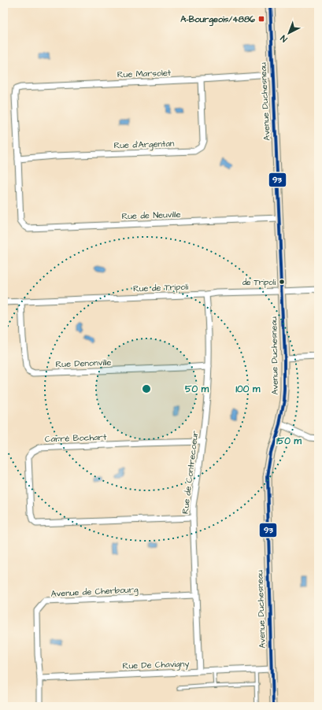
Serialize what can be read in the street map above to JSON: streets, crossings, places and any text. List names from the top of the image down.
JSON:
{
  "streets": {
    "street": [
      "Rue Marsolet",
      "Avenue Duchesneau",
      "Rue d'Argentan",
      "Rue de Neuville",
      "Rue de Tripoli",
      "Rue Denonville",
      "Carré Bochart",
      "Rue de Contrecoeur",
      "Avenue de Cherbourg",
      "Rue De Chavigny"
    ]
  },
  "crossings": [
    ["Rue Marsolet", "Avenue Duchesneau"],
    ["Rue Marsolet", "Rue d'Argentan"],
    ["Rue Marsolet", "Rue de Neuville"],
    ["Avenue Duchesneau", "Rue de Neuville"],
    ["Avenue Duchesneau", "Rue de Tripoli"],
    ["Avenue Duchesneau", "Rue De Chavigny"],
    ["Rue d'Argentan", "Rue de Neuville"],
    ["Rue de Tripoli", "Rue Denonville"],
    ["Rue de Tripoli", "Rue de Contrecoeur"],
    ["Rue Denonville", "Rue de Contrecoeur"],
    ["Carré Bochart", "Rue de Contrecoeur"],
    ["Rue de Contrecoeur", "Avenue de Cherbourg"],
    ["Rue de Contrecoeur", "Rue De Chavigny"],
    ["Avenue de Cherbourg", "Rue De Chavigny"]
  ],
  "places": {
    "transit": ["A-Bourgeois/4886"],
    "other": ["de Tripoli"]
  },
  "lines": ["transit line 93"],
  "north": "bottom left",
  "rings": ["50 m", "100 m", "150 m"]
}
